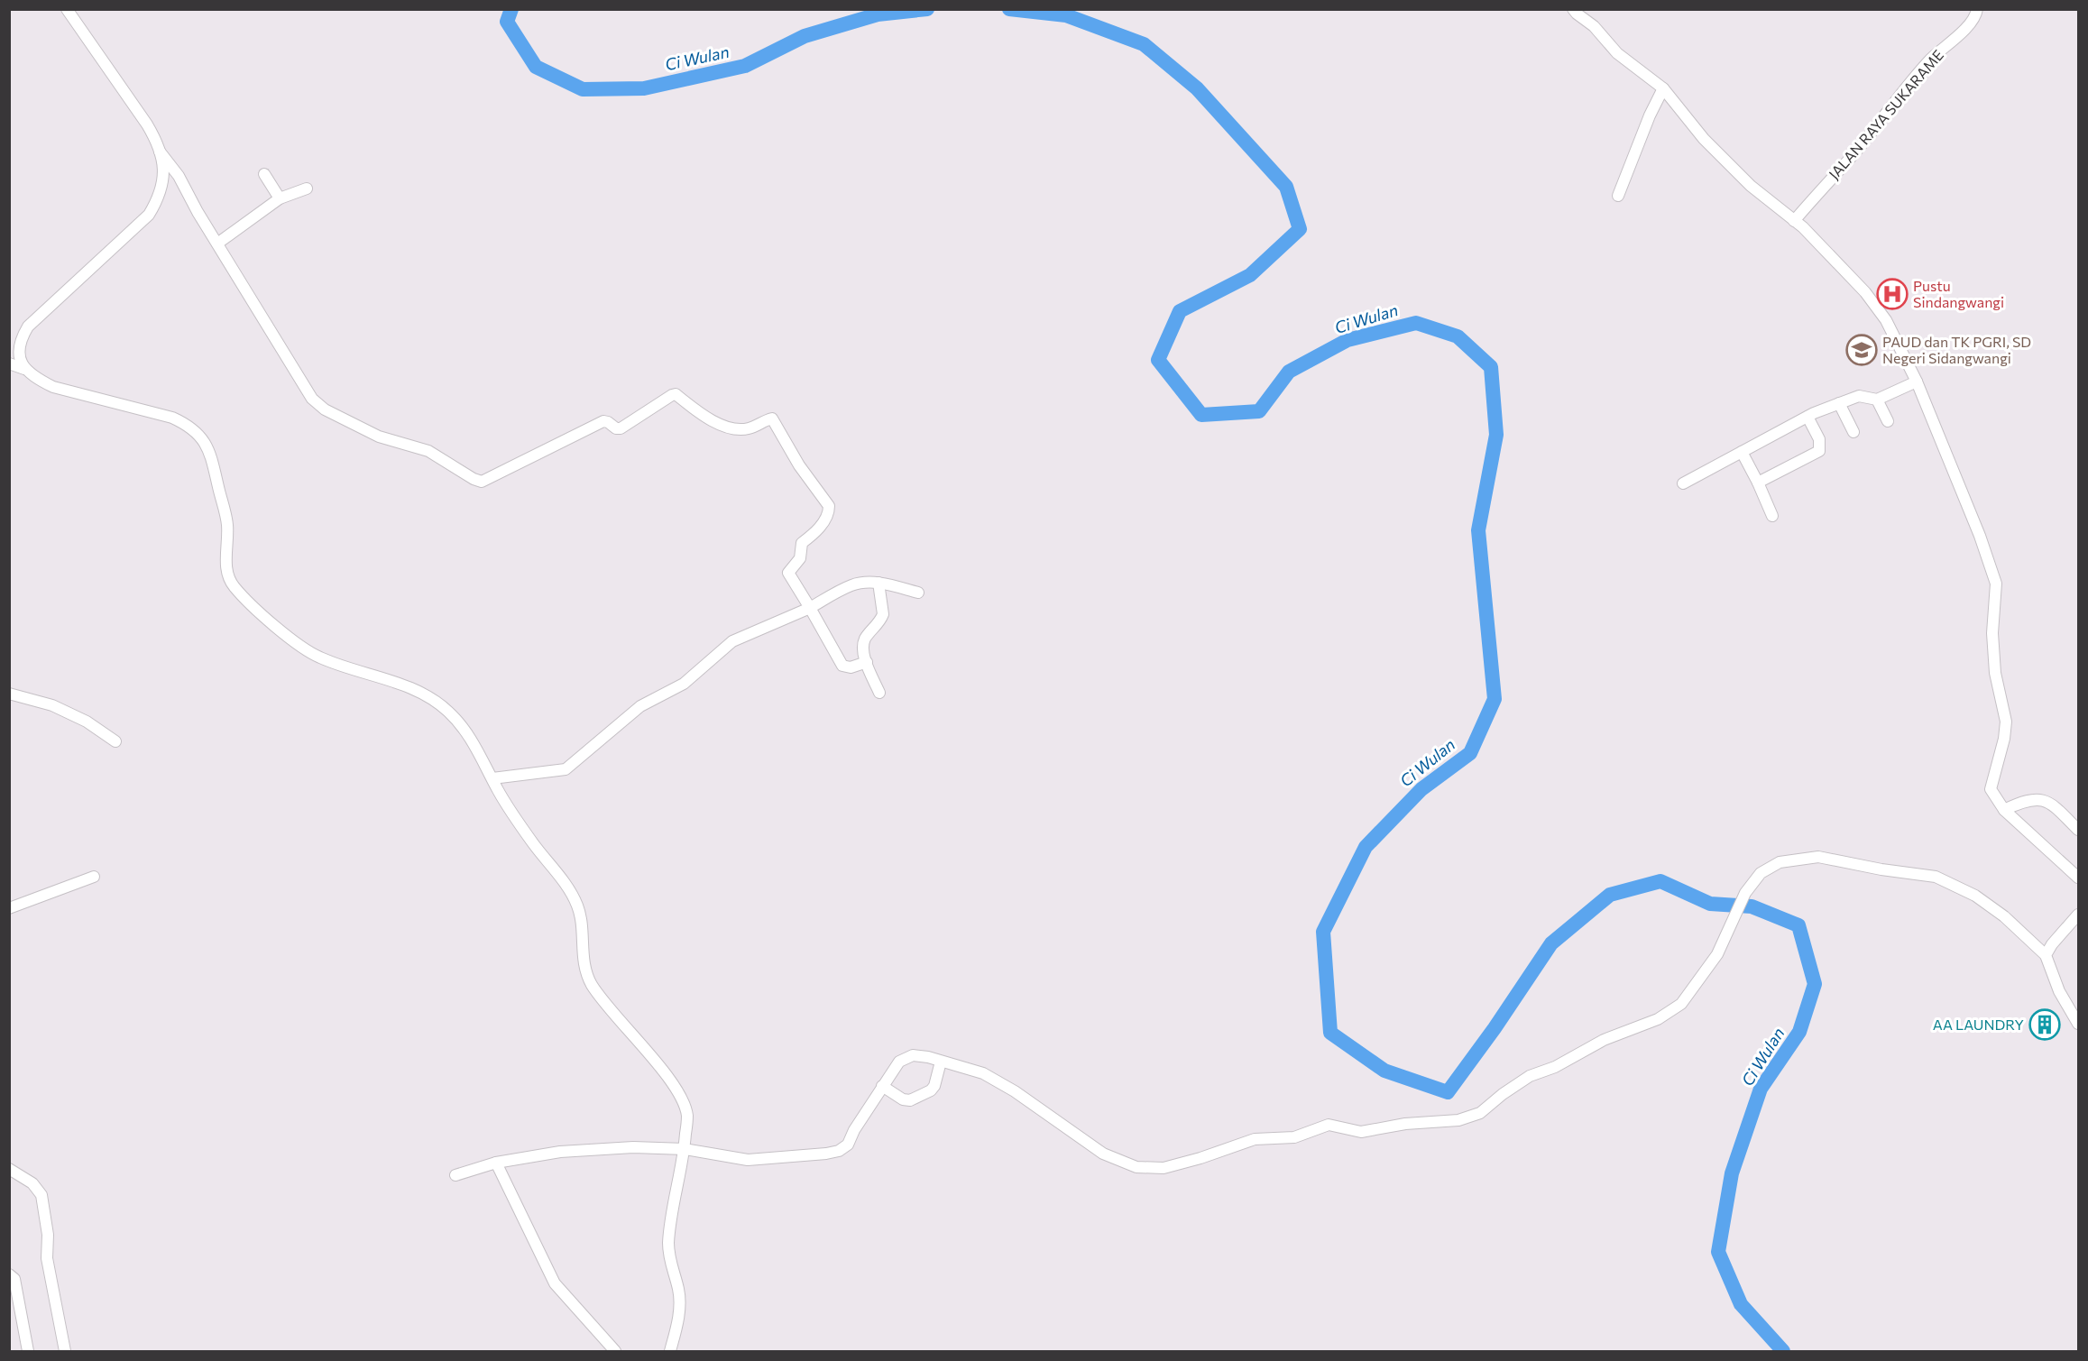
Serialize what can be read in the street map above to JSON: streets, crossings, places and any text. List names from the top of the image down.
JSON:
{
  "streets": {
    "street": ["JALAN RAYA SUKARAME"]
  },
  "water": ["Ci Wulan"],
  "places": {
    "hospital": ["Pustu Sindangwangi"],
    "school or university": ["PAUD dan TK PGRI, SD Negeri Sidangwangi"],
    "building": ["AA LAUNDRY"]
  }
}
